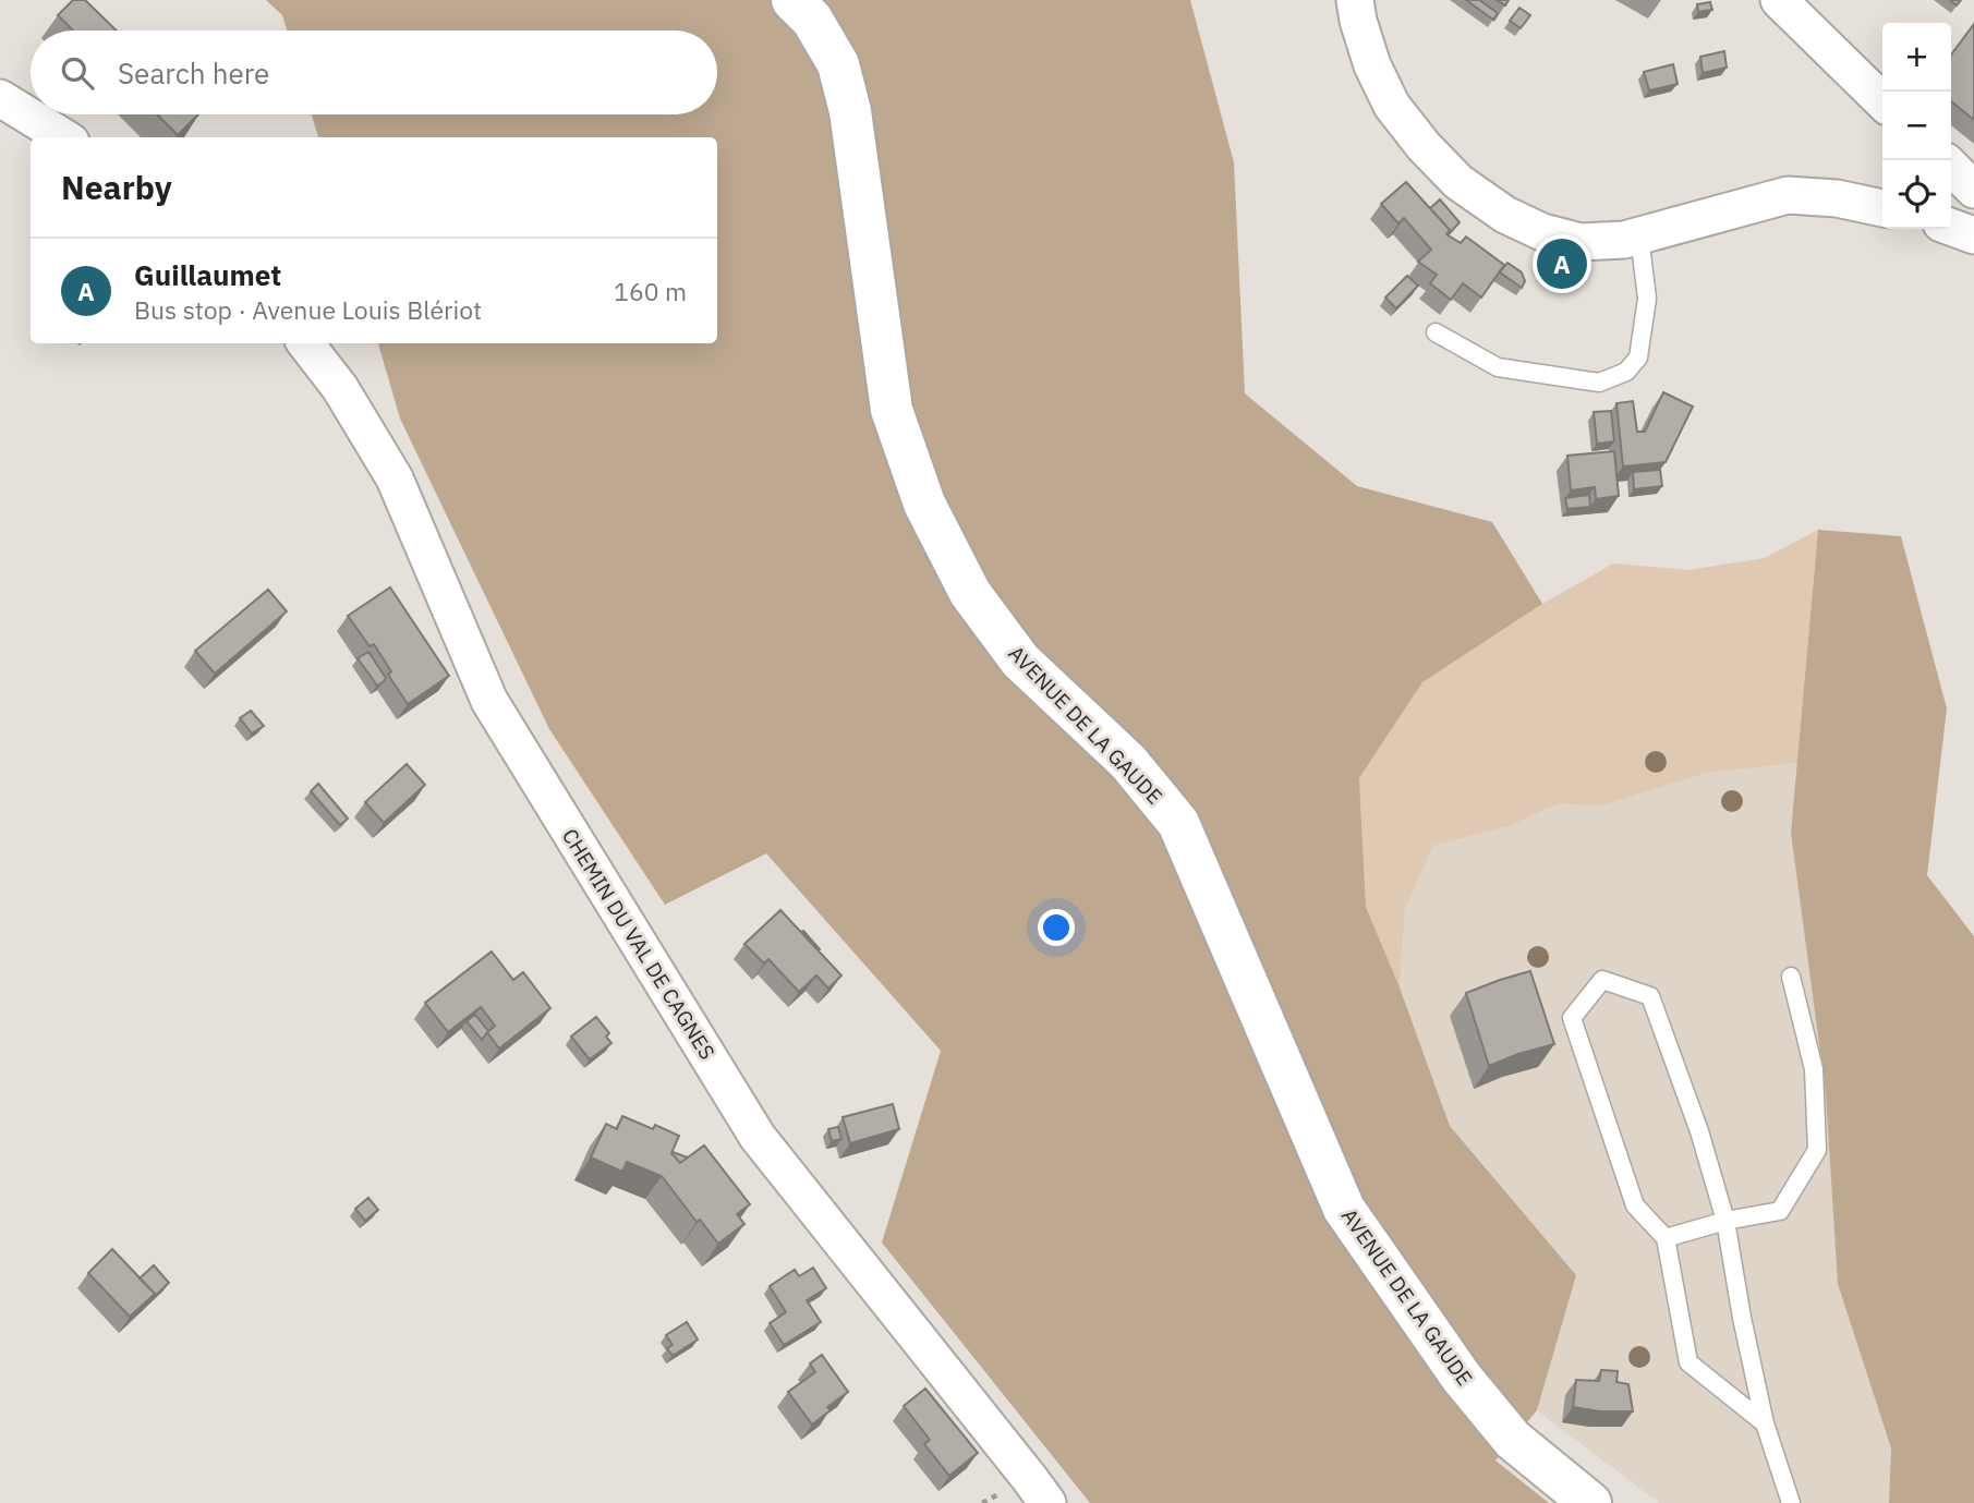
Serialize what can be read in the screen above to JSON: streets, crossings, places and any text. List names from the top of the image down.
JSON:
{
  "streets": {
    "street": ["AVENUE DE LA GAUDE", "CHEMIN DU VAL DE CAGNES"]
  },
  "page": {
    "map_buttons": ["+", "−"],
    "search": "Search here",
    "heading": "Nearby",
    "pins": "A",
    "list": [
      {
        "mark": "A",
        "name": "Guillaumet",
        "note": "Bus stop · Avenue Louis Blériot",
        "value": "160 m"
      }
    ]
  }
}
